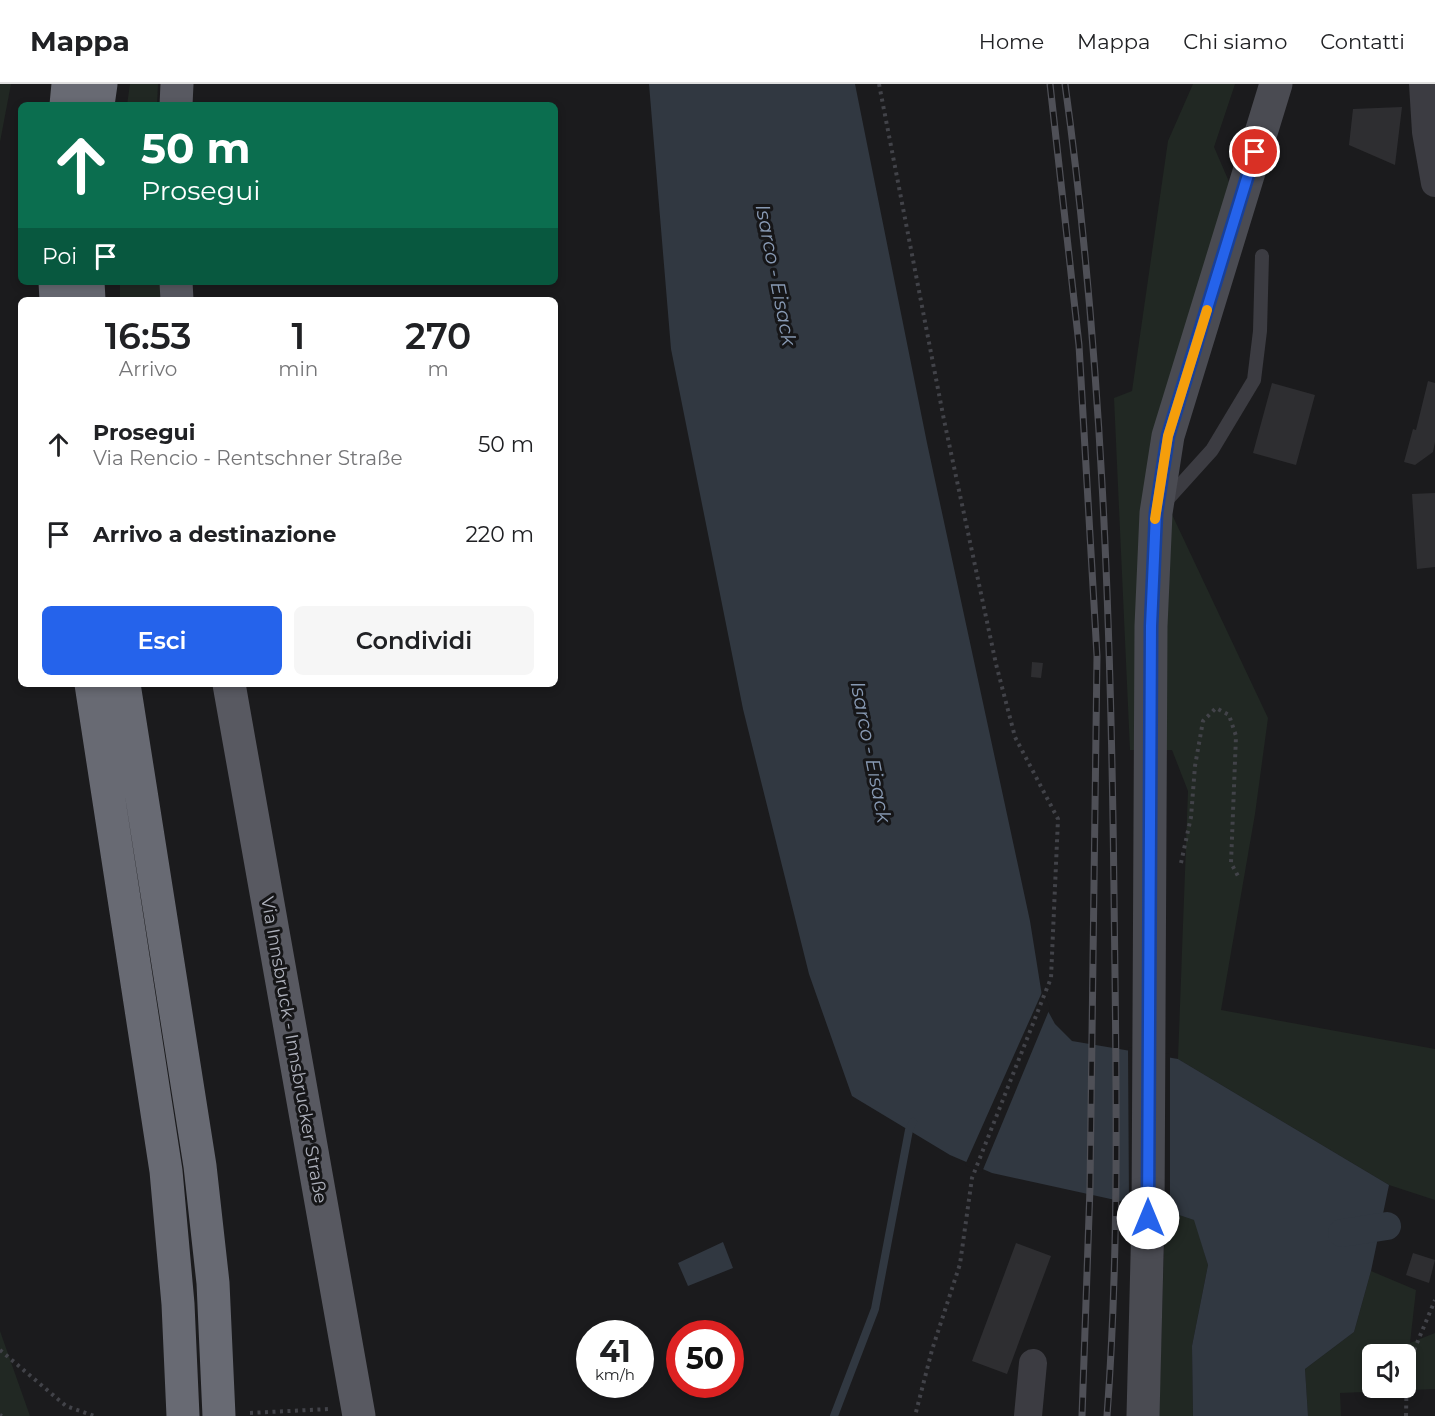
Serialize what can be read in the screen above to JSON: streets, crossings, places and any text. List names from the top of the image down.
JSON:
{
  "streets": {
    "main road": ["Via Innsbruck - Innsbrucker Straße"]
  },
  "water": ["Isarco - Eisack"],
  "page": {
    "header": "Mappa",
    "nav": [
      "Home",
      "Mappa",
      "Chi siamo",
      "Contatti"
    ],
    "turn": ["50 m", "Prosegui"],
    "then": "Poi",
    "eta": [
      "16:53",
      "Arrivo",
      "1",
      "min",
      "270",
      "m"
    ],
    "list": [
      {
        "name": "Prosegui",
        "note": "Via Rencio - Rentschner Straße",
        "value": "50 m"
      },
      {
        "name": "Arrivo a destinazione",
        "value": "220 m"
      }
    ],
    "buttons": ["Esci", "Condividi"],
    "speed": "41 km/h",
    "limit": "50"
  }
}
